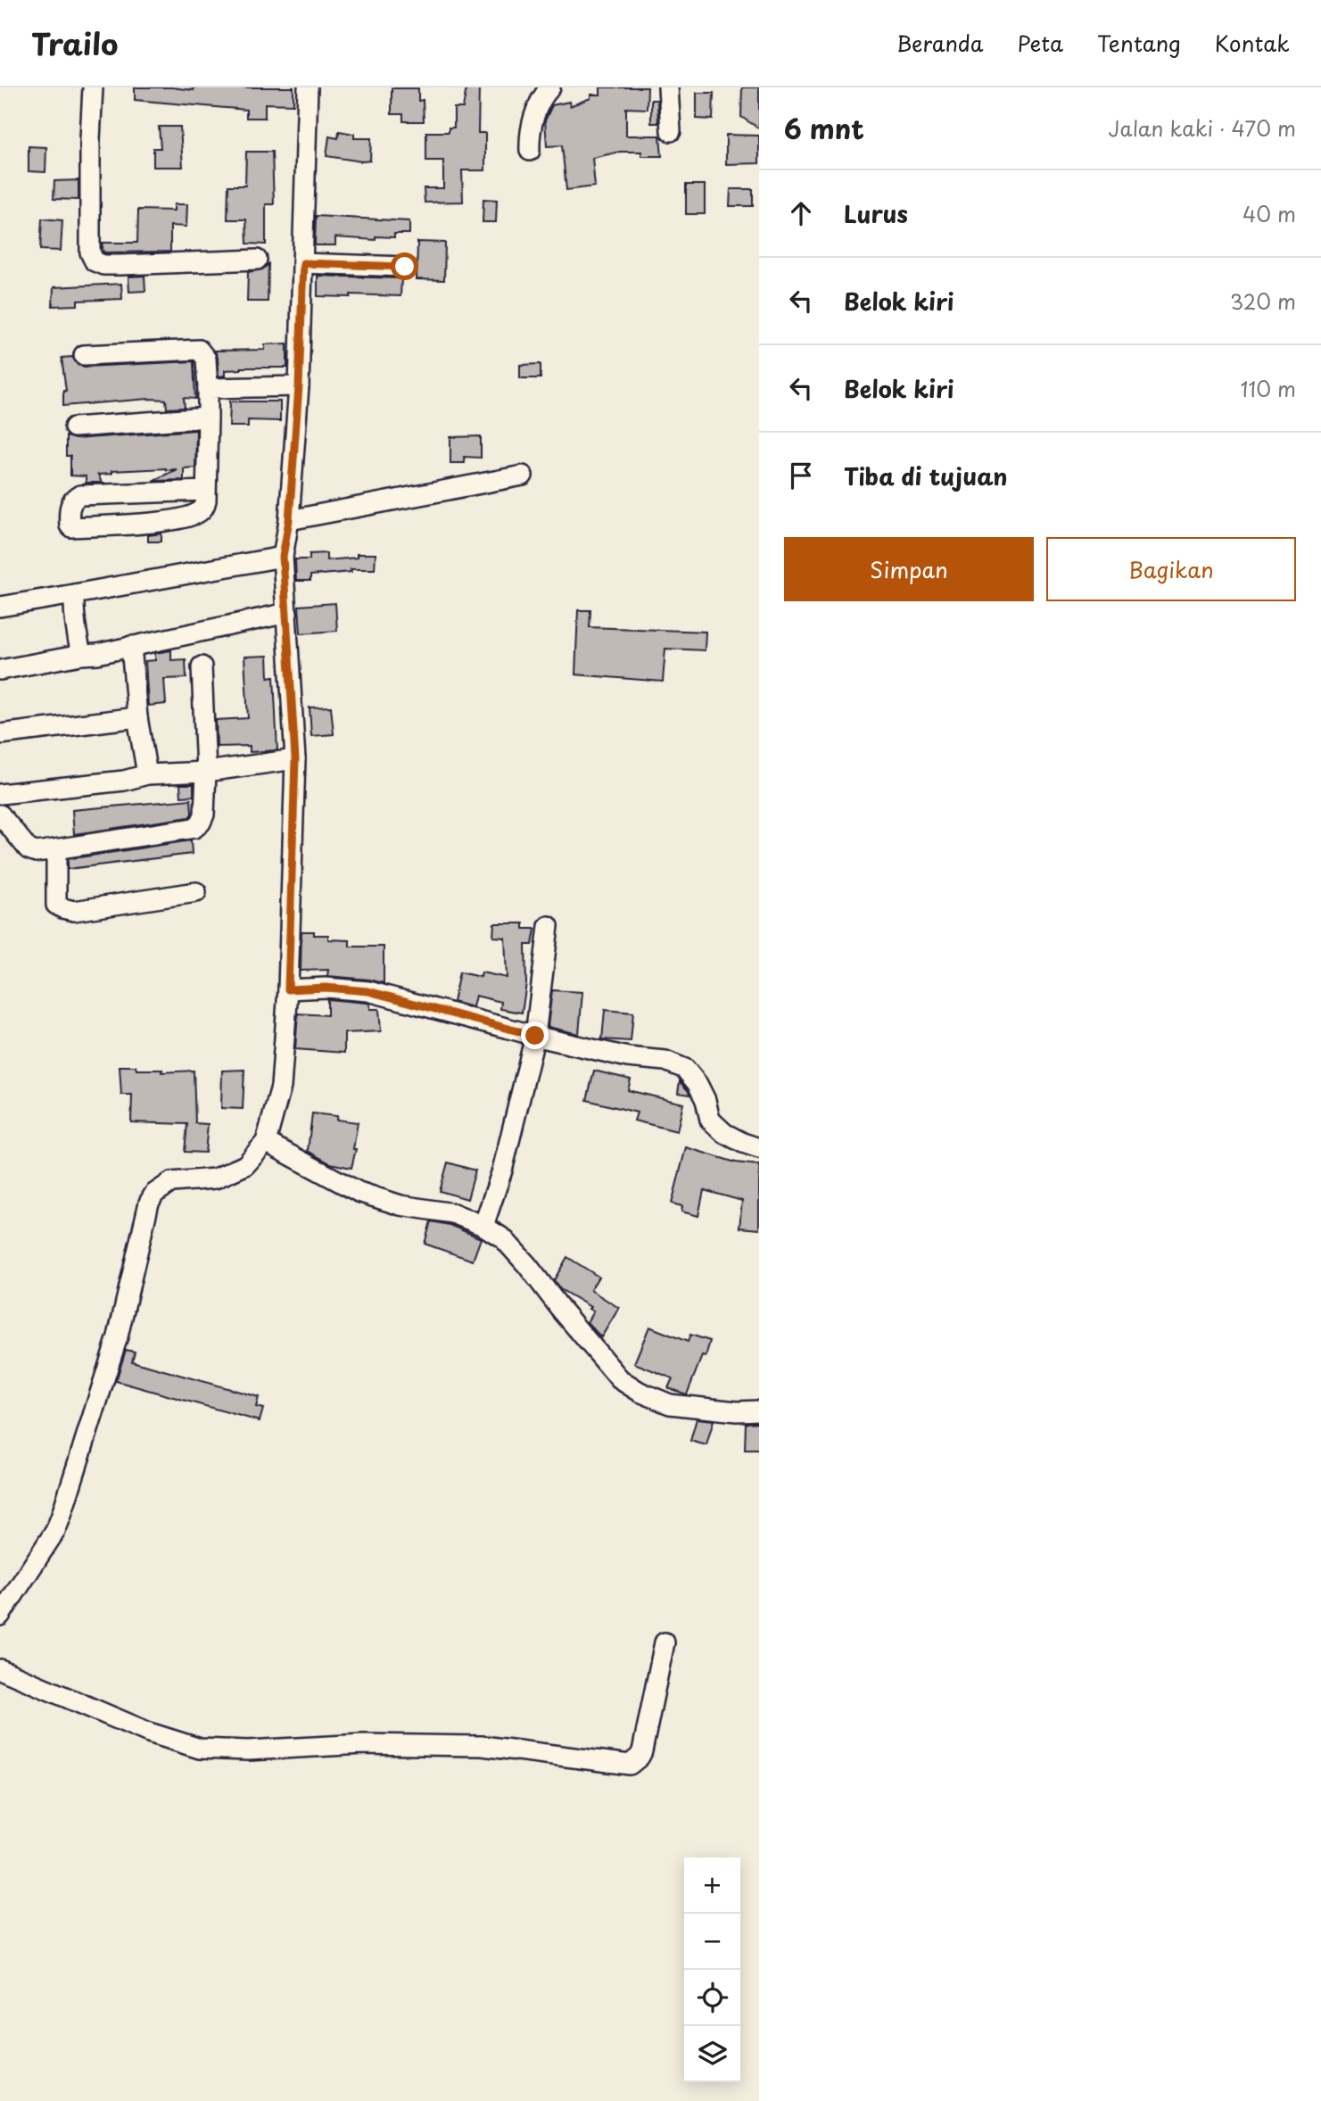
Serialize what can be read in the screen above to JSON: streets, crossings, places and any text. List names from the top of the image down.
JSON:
{
  "page": {
    "header": "Trailo",
    "nav": [
      "Beranda",
      "Peta",
      "Tentang",
      "Kontak"
    ],
    "heading": ["6 mnt", "Jalan kaki · 470 m"],
    "list": [
      ["Lurus", "40 m"],
      ["Belok kiri", "320 m"],
      ["Belok kiri", "110 m"],
      "Tiba di tujuan"
    ],
    "buttons": ["Simpan", "Bagikan"],
    "map_buttons": ["+", "−"]
  }
}
